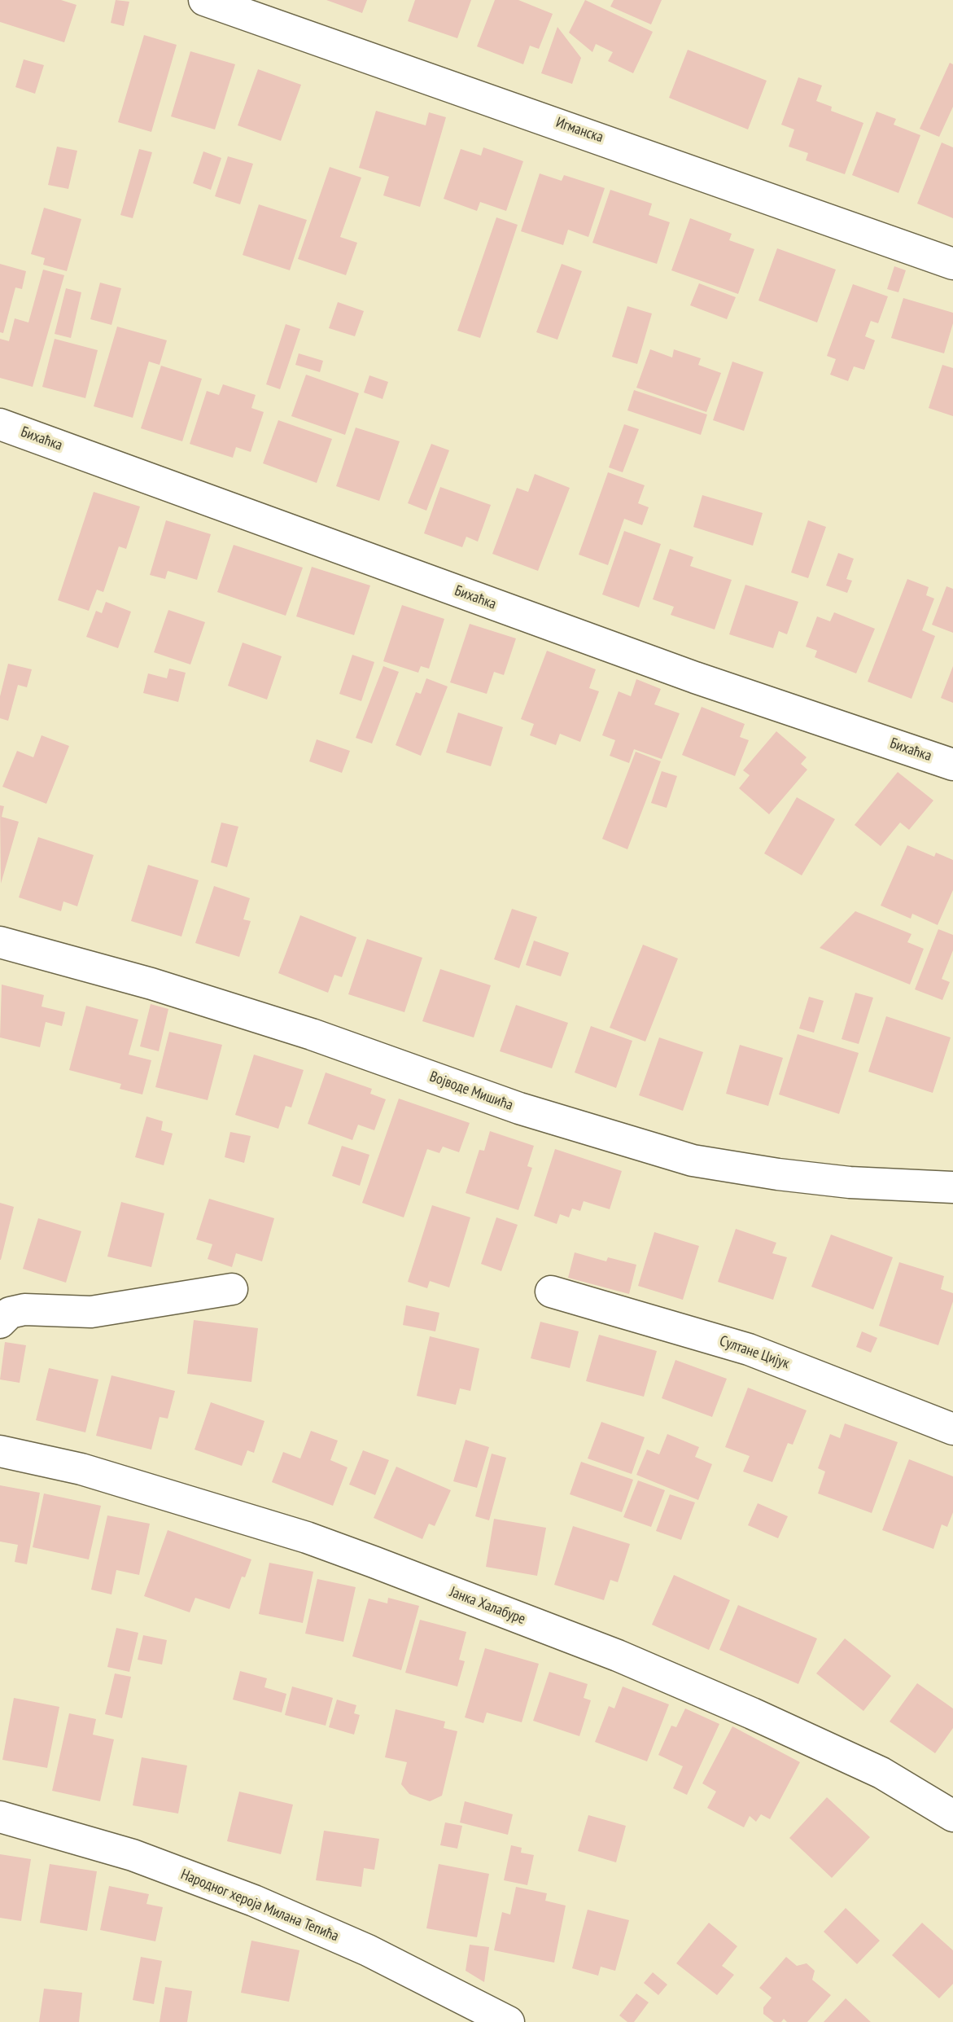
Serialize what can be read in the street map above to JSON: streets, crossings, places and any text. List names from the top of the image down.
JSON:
{
  "streets": {
    "street": [
      "Игманска",
      "Бихаћка",
      "Војводе Мишића",
      "Султане Цијук",
      "Јанка Халабуре",
      "Народног хероја Милана Тепића"
    ]
  }
}
